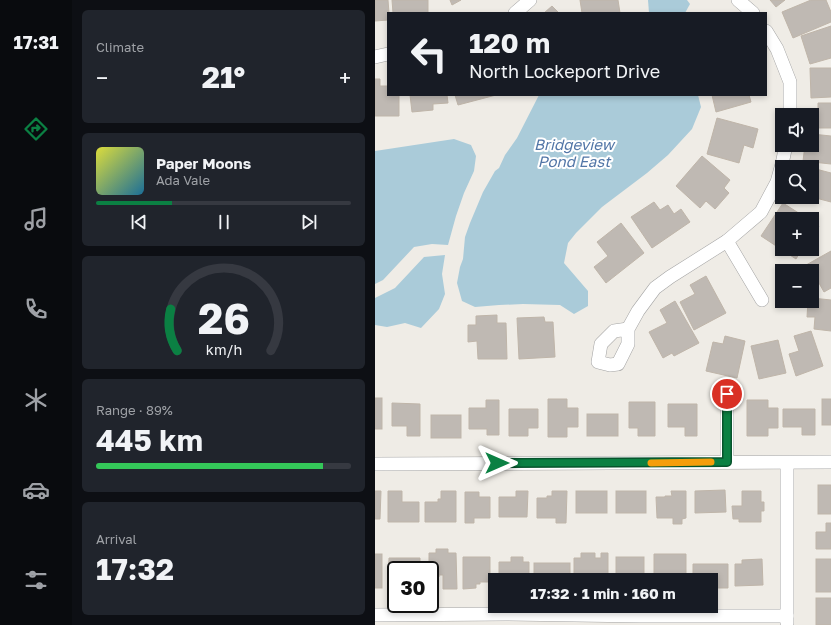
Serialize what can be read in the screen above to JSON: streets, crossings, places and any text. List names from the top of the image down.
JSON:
{
  "water": ["Bridgeview Pond East"],
  "page": {
    "tabs": "17:31",
    "tile": [
      "Climate",
      ["Range · 89%", "445 km"],
      ["Arrival", "17:32"]
    ],
    "turn": ["120 m", "North Lockeport Drive"],
    "heat": ["−", "21°", "+"],
    "map_buttons": ["+", "−"],
    "song": ["Paper Moons", "Ada Vale"],
    "limit": "30",
    "trip": "17:32 · 1 min · 160 m",
    "gauge": ["26", "km/h"]
  }
}
